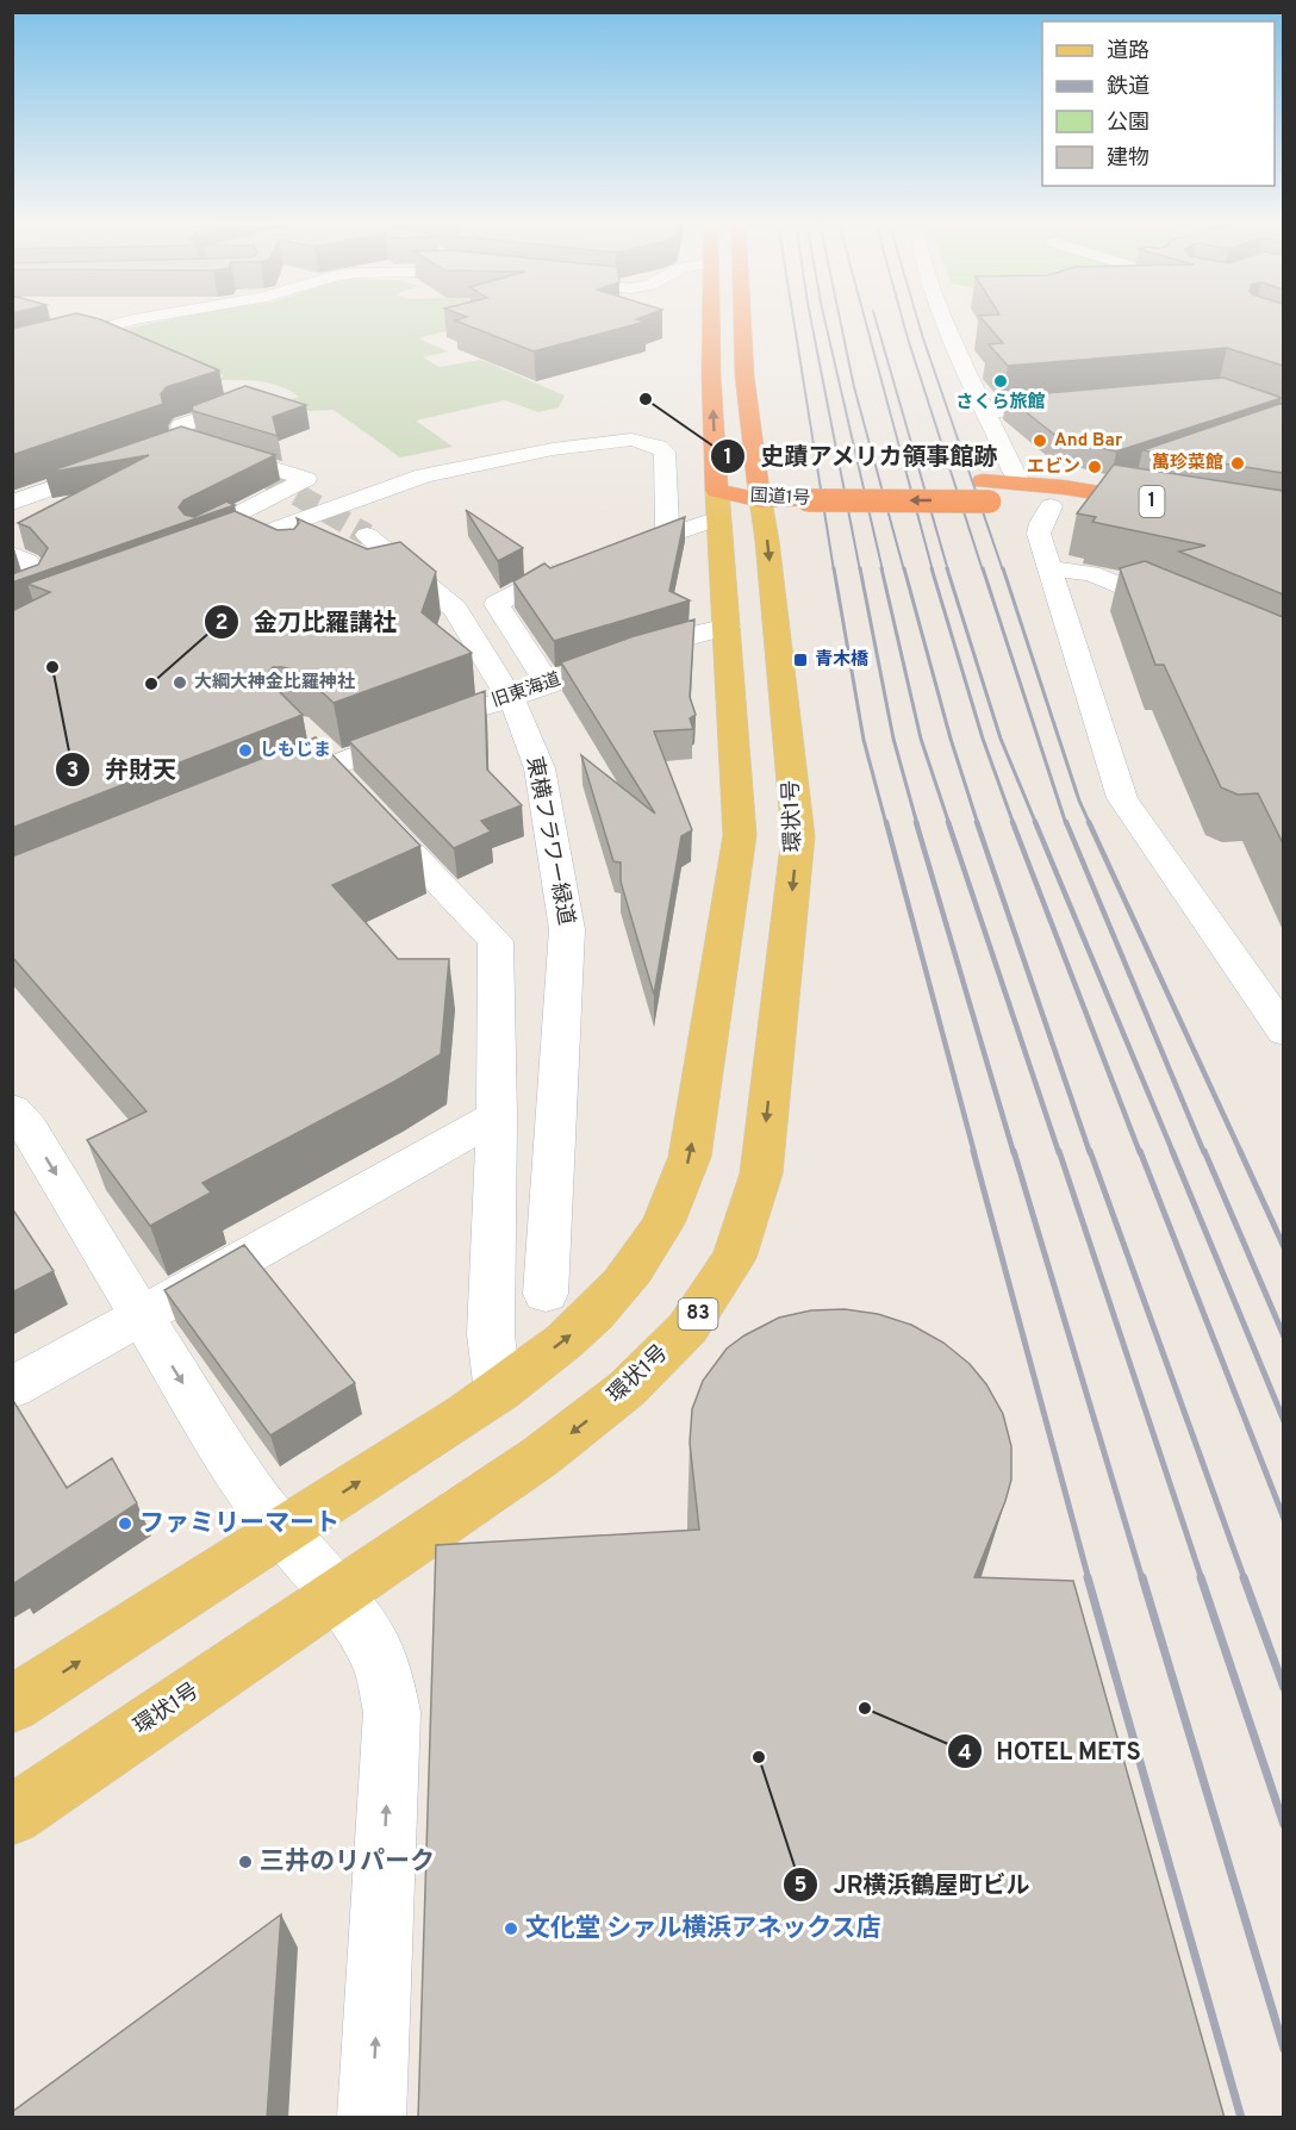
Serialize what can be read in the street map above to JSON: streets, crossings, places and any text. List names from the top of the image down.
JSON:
{
  "streets": {
    "highway": ["国道1号", "1"],
    "main road": ["環状1号", "83"],
    "street": ["旧東海道", "東横フラワー緑道"]
  },
  "crossings": [
    ["国道1号", "環状1号"],
    ["旧東海道", "東横フラワー緑道"]
  ],
  "places": {
    "other": [
      "さくら旅館",
      "史蹟アメリカ領事館跡",
      "And Bar",
      "萬珍菜館",
      "エビン",
      "弁財天",
      "大綱大神金比羅神社",
      "金刀比羅講社",
      "しもじま",
      "ファミリーマート",
      "HOTEL METS",
      "JR横浜鶴屋町ビル",
      "三井のリパーク",
      "文化堂 シァル横浜アネックス店"
    ],
    "transit": ["青木橋"]
  },
  "legend": [
    "道路",
    "鉄道",
    "公園",
    "建物"
  ]
}
